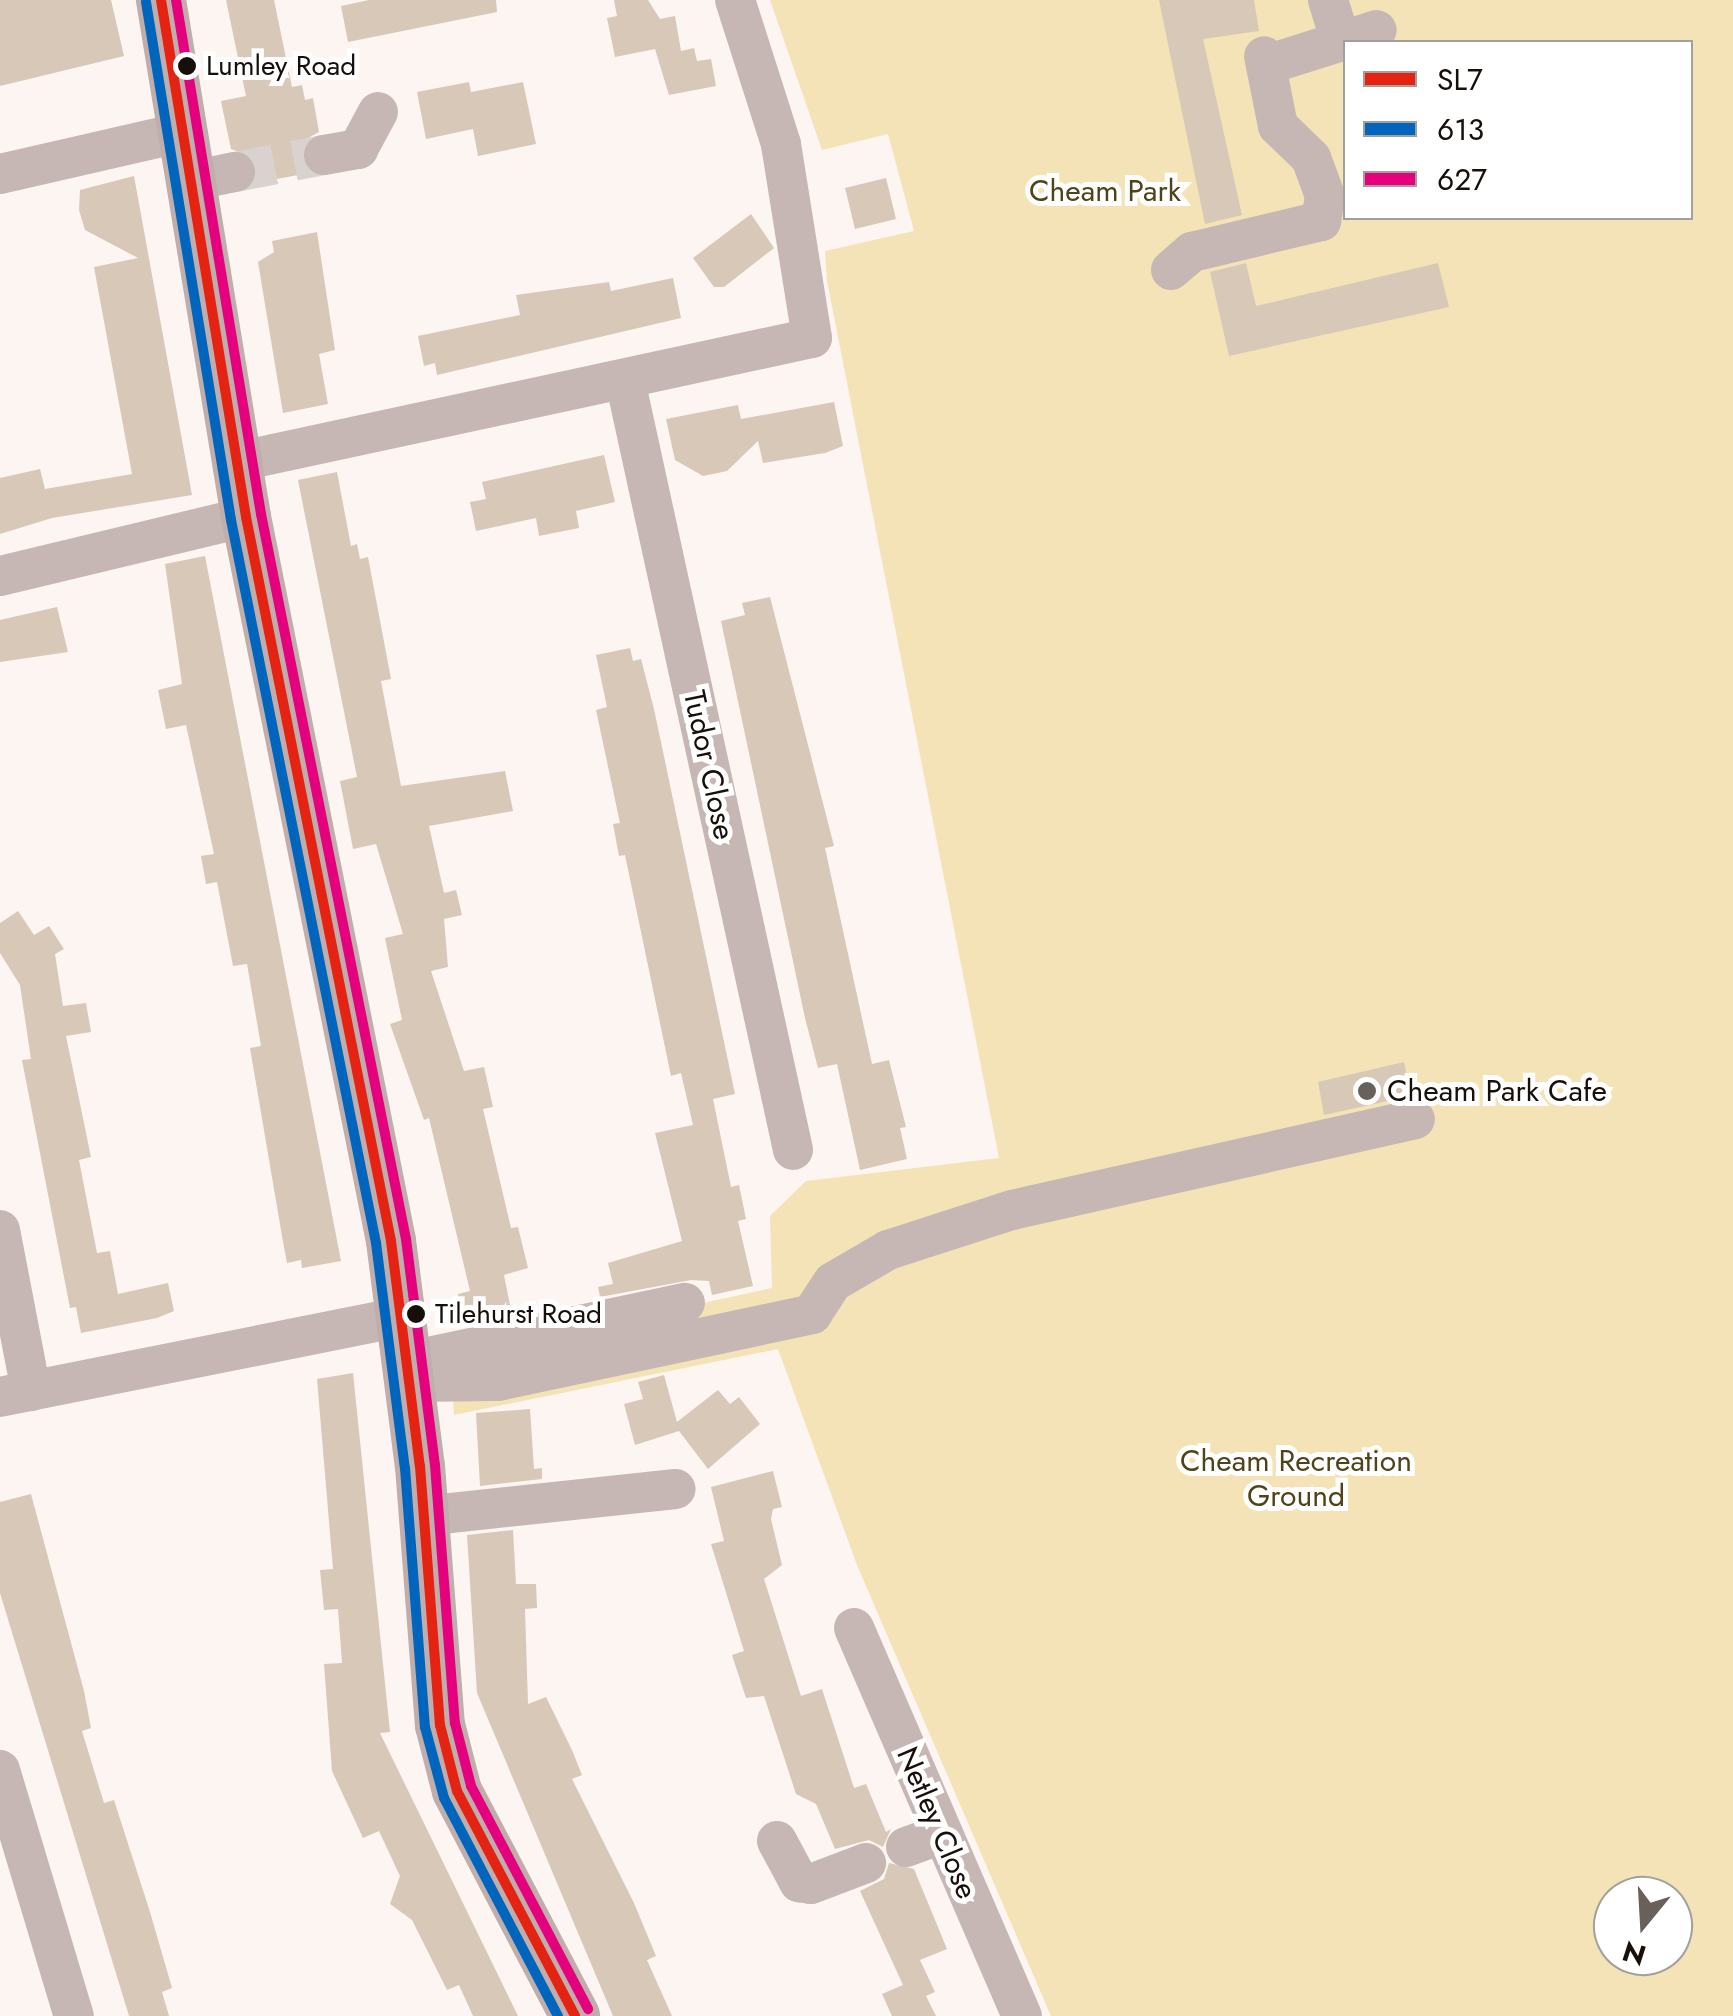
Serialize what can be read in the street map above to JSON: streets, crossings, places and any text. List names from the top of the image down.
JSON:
{
  "streets": {
    "street": ["Tudor Close", "Netley Close"]
  },
  "parks": ["Cheam Park", "Cheam Recreation Ground"],
  "places": ["Lumley Road", "Cheam Park Cafe", "Tilehurst Road"],
  "lines": ["transit line SL7", "transit line 627", "transit line 613"],
  "legend": ["SL7", "613", "627"],
  "north": "bottom"
}
